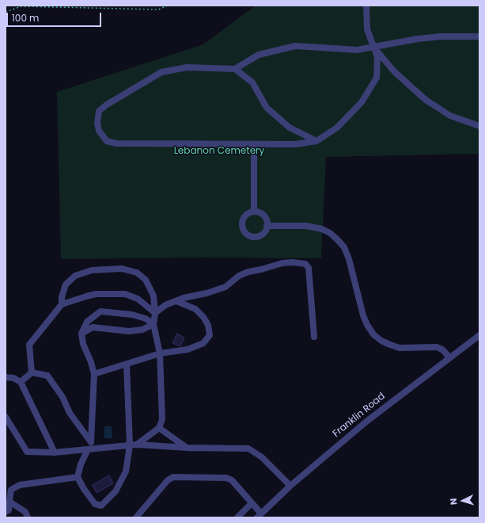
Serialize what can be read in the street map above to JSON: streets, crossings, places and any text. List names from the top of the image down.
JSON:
{
  "streets": {
    "street": ["Franklin Road"]
  },
  "parks": ["Lebanon Cemetery"],
  "scale_bar": "100 m",
  "north": "left"
}
